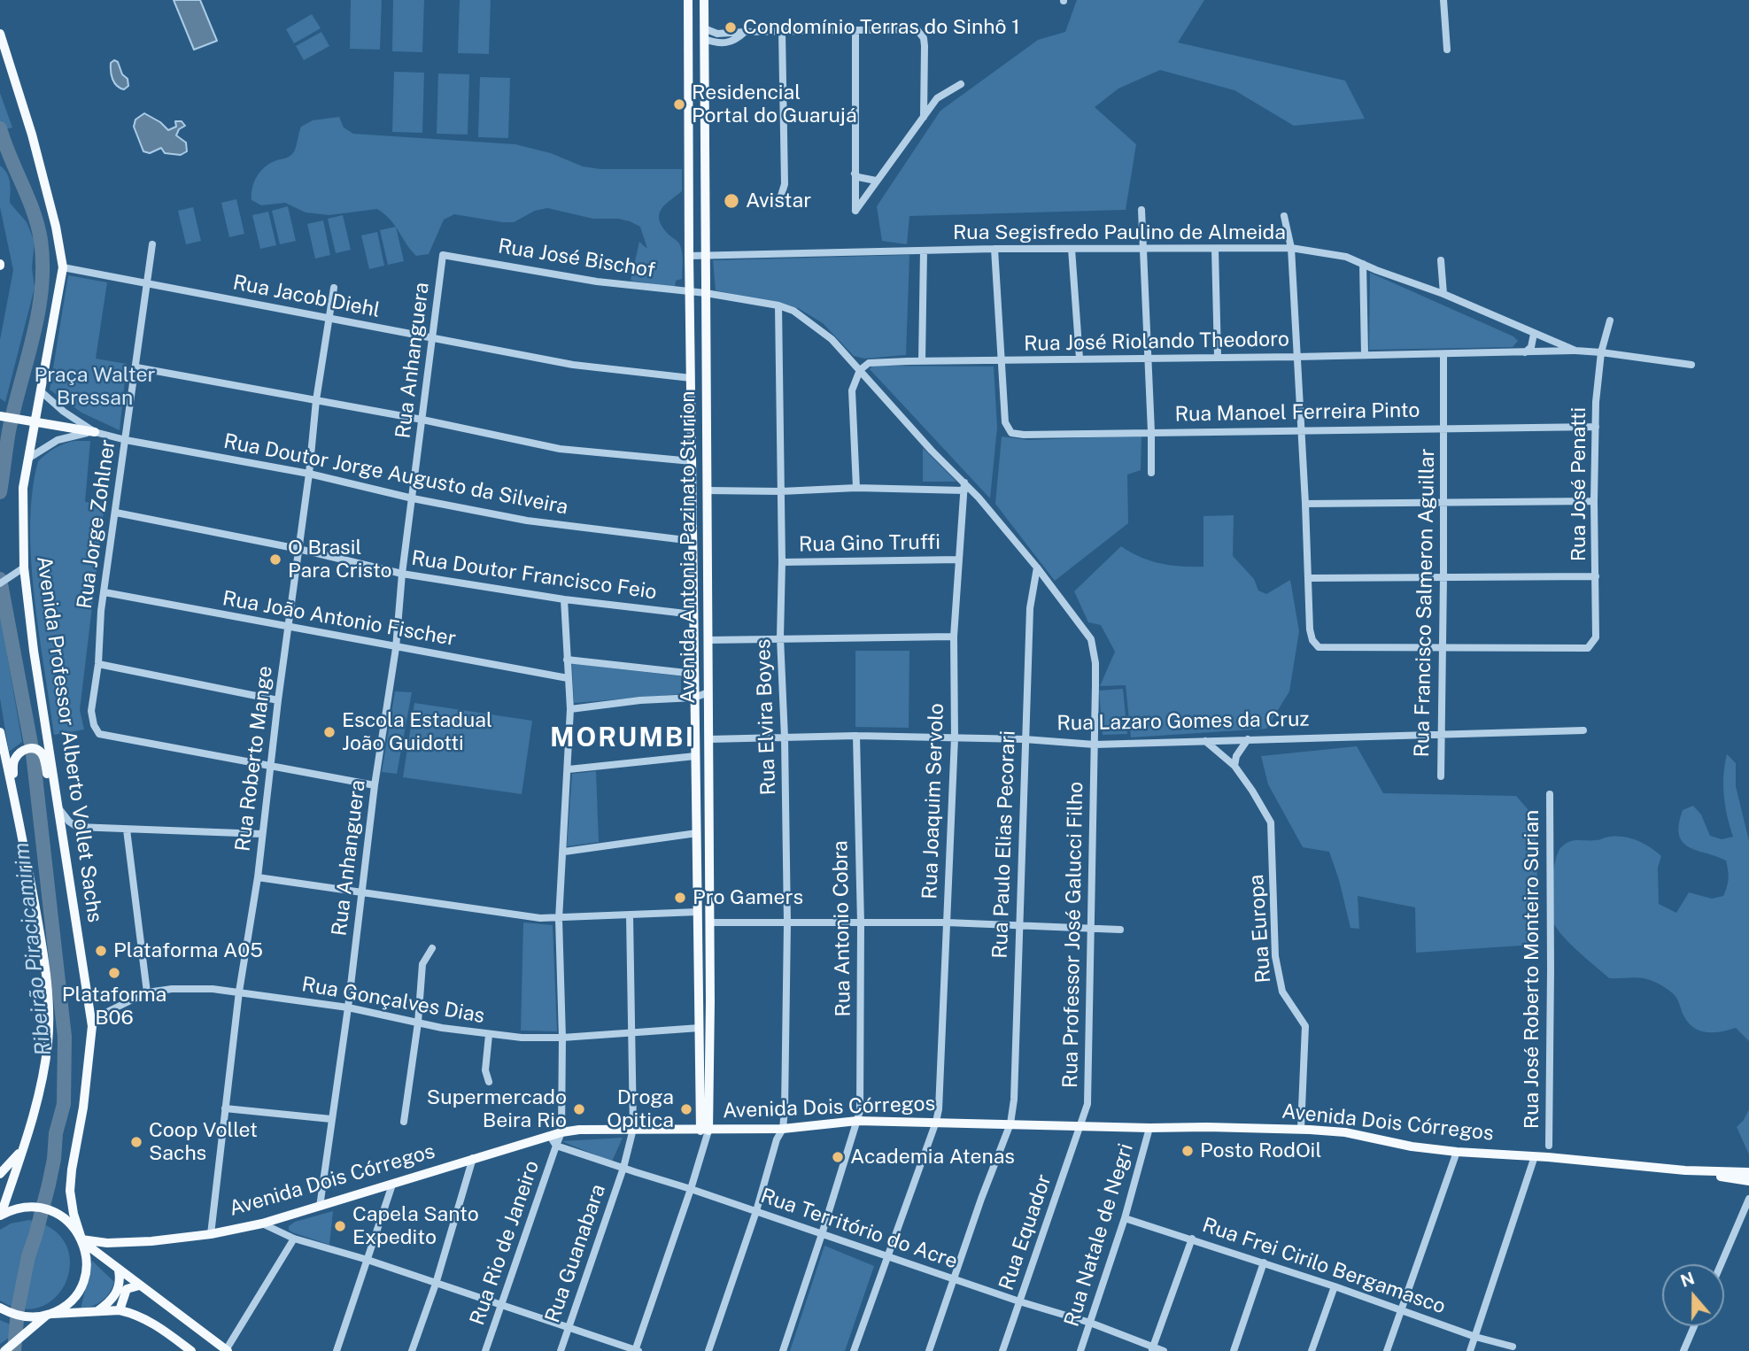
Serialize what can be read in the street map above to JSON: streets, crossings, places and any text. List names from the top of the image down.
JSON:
{
  "streets": {
    "main road": ["Avenida Antonia Pazinato Sturion", "Avenida Professor Alberto Vollet Sachs", "Avenida Dois Córregos"],
    "street": [
      "Rua Segisfredo Paulino de Almeida",
      "Rua José Bischof",
      "Rua Jacob Diehl",
      "Rua José Riolando Theodoro",
      "Rua Anhanguera",
      "Rua Manoel Ferreira Pinto",
      "Rua Doutor Jorge Augusto da Silveira",
      "Rua José Penatti",
      "Rua Jorge Zohlner",
      "Rua Gino Truffi",
      "Rua Doutor Francisco Feio",
      "Rua Francisco Salmeron Aguillar",
      "Rua João Antonio Fischer",
      "Rua Elvira Boyes",
      "Rua Lazaro Gomes da Cruz",
      "Rua Roberto Mange",
      "Rua Joaquim Servolo",
      "Rua Paulo Elias Pecorari",
      "Rua Antonio Cobra",
      "Rua Europa",
      "Rua Professor José Galucci Filho",
      "Rua José Roberto Monteiro Surian",
      "Rua Gonçalves Dias",
      "Rua Território do Acre",
      "Rua Equador",
      "Rua Natale de Negri",
      "Rua Rio de Janeiro",
      "Rua Guanabara",
      "Rua Frei Cirilo Bergamasco"
    ]
  },
  "crossings": [
    ["Rua Segisfredo Paulino de Almeida", "Rua José Riolando Theodoro"],
    ["Rua Segisfredo Paulino de Almeida", "Rua José Penatti"],
    ["Rua Segisfredo Paulino de Almeida", "Avenida Antonia Pazinato Sturion"],
    ["Rua José Bischof", "Rua José Riolando Theodoro"],
    ["Rua José Bischof", "Rua Anhanguera"],
    ["Rua José Bischof", "Avenida Antonia Pazinato Sturion"],
    ["Rua José Bischof", "Rua Elvira Boyes"],
    ["Rua José Bischof", "Rua Joaquim Servolo"],
    ["Rua José Bischof", "Rua Professor José Galucci Filho"],
    ["Rua Jacob Diehl", "Rua Anhanguera"],
    ["Rua Jacob Diehl", "Rua Jorge Zohlner"],
    ["Rua Jacob Diehl", "Avenida Antonia Pazinato Sturion"],
    ["Rua Jacob Diehl", "Avenida Professor Alberto Vollet Sachs"],
    ["Rua Jacob Diehl", "Rua Roberto Mange"],
    ["Rua José Riolando Theodoro", "Rua Manoel Ferreira Pinto"],
    ["Rua José Riolando Theodoro", "Rua Francisco Salmeron Aguillar"],
    ["Rua Anhanguera", "Rua Doutor Jorge Augusto da Silveira"],
    ["Rua Anhanguera", "Rua Doutor Francisco Feio"],
    ["Rua Anhanguera", "Rua João Antonio Fischer"],
    ["Rua Anhanguera", "Rua Gonçalves Dias"],
    ["Rua Anhanguera", "Avenida Dois Córregos"],
    ["Rua Manoel Ferreira Pinto", "Rua José Penatti"],
    ["Rua Manoel Ferreira Pinto", "Rua Francisco Salmeron Aguillar"],
    ["Rua Doutor Jorge Augusto da Silveira", "Rua Jorge Zohlner"],
    ["Rua Doutor Jorge Augusto da Silveira", "Avenida Antonia Pazinato Sturion"],
    ["Rua Doutor Jorge Augusto da Silveira", "Avenida Professor Alberto Vollet Sachs"],
    ["Rua Doutor Jorge Augusto da Silveira", "Rua Roberto Mange"],
    ["Rua José Penatti", "Rua Francisco Salmeron Aguillar"],
    ["Rua Jorge Zohlner", "Rua Doutor Francisco Feio"],
    ["Rua Jorge Zohlner", "Rua João Antonio Fischer"],
    ["Rua Jorge Zohlner", "Rua Roberto Mange"],
    ["Rua Gino Truffi", "Rua Elvira Boyes"],
    ["Rua Gino Truffi", "Rua Joaquim Servolo"],
    ["Avenida Antonia Pazinato Sturion", "Rua Doutor Francisco Feio"],
    ["Avenida Antonia Pazinato Sturion", "Rua Lazaro Gomes da Cruz"],
    ["Avenida Antonia Pazinato Sturion", "Rua Gonçalves Dias"],
    ["Avenida Antonia Pazinato Sturion", "Avenida Dois Córregos"],
    ["Rua Doutor Francisco Feio", "Rua Roberto Mange"],
    ["Rua Francisco Salmeron Aguillar", "Rua Lazaro Gomes da Cruz"],
    ["Rua João Antonio Fischer", "Rua Roberto Mange"],
    ["Rua Elvira Boyes", "Rua Lazaro Gomes da Cruz"],
    ["Rua Elvira Boyes", "Avenida Dois Córregos"],
    ["Rua Elvira Boyes", "Rua Território do Acre"],
    ["Rua Lazaro Gomes da Cruz", "Rua Joaquim Servolo"],
    ["Rua Lazaro Gomes da Cruz", "Rua Paulo Elias Pecorari"],
    ["Rua Lazaro Gomes da Cruz", "Rua Antonio Cobra"],
    ["Rua Lazaro Gomes da Cruz", "Rua Europa"],
    ["Rua Lazaro Gomes da Cruz", "Rua Professor José Galucci Filho"],
    ["Avenida Professor Alberto Vollet Sachs", "Rua Gonçalves Dias"],
    ["Avenida Professor Alberto Vollet Sachs", "Avenida Dois Córregos"],
    ["Rua Roberto Mange", "Rua Gonçalves Dias"],
    ["Rua Roberto Mange", "Avenida Dois Córregos"],
    ["Rua Joaquim Servolo", "Rua Professor José Galucci Filho"],
    ["Rua Joaquim Servolo", "Avenida Dois Córregos"],
    ["Rua Joaquim Servolo", "Rua Território do Acre"],
    ["Rua Paulo Elias Pecorari", "Rua Professor José Galucci Filho"],
    ["Rua Paulo Elias Pecorari", "Avenida Dois Córregos"],
    ["Rua Paulo Elias Pecorari", "Rua Território do Acre"],
    ["Rua Antonio Cobra", "Avenida Dois Córregos"],
    ["Rua Antonio Cobra", "Rua Território do Acre"],
    ["Rua Europa", "Avenida Dois Córregos"],
    ["Rua Professor José Galucci Filho", "Avenida Dois Córregos"],
    ["Rua Professor José Galucci Filho", "Rua Equador"],
    ["Rua Gonçalves Dias", "Rua Guanabara"],
    ["Avenida Dois Córregos", "Rua Equador"],
    ["Avenida Dois Córregos", "Rua Natale de Negri"],
    ["Avenida Dois Córregos", "Rua Guanabara"],
    ["Rua Território do Acre", "Rua Equador"],
    ["Rua Território do Acre", "Rua Natale de Negri"],
    ["Rua Território do Acre", "Rua Rio de Janeiro"],
    ["Rua Território do Acre", "Rua Guanabara"],
    ["Rua Natale de Negri", "Rua Frei Cirilo Bergamasco"]
  ],
  "districts": ["MORUMBI"],
  "water": ["Ribeirão Piracicamirim"],
  "parks": ["Praça Walter Bressan"],
  "places": [
    "Condomínio Terras do Sinhô 1",
    "Residencial Portal do Guarujá",
    "Avistar",
    "O Brasil Para Cristo",
    "Escola Estadual João Guidotti",
    "Pro Gamers",
    "Plataforma A05",
    "Plataforma B06",
    "Supermercado Beira Rio",
    "Droga Opitica",
    "Coop Vollet Sachs",
    "Posto RodOil",
    "Academia Atenas",
    "Capela Santo Expedito"
  ],
  "north": "top"
}
